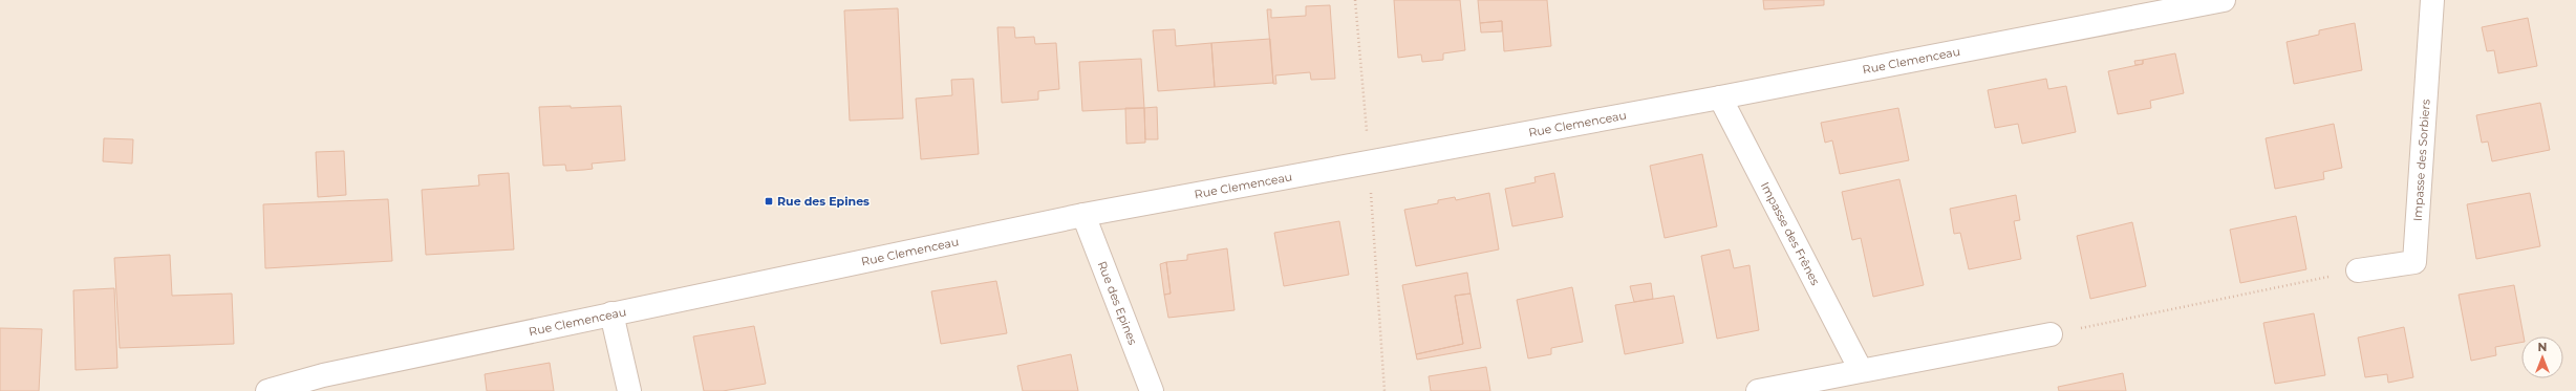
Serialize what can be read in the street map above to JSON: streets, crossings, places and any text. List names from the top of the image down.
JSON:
{
  "streets": {
    "street": [
      "Rue Clemenceau",
      "Impasse des Sorbiers",
      "Impasse des Frênes",
      "Rue des Epines"
    ]
  },
  "crossings": [
    ["Rue Clemenceau", "Impasse des Frênes"],
    ["Rue Clemenceau", "Rue des Epines"]
  ],
  "places": {
    "transit": ["Rue des Epines"]
  },
  "north": "top"
}
